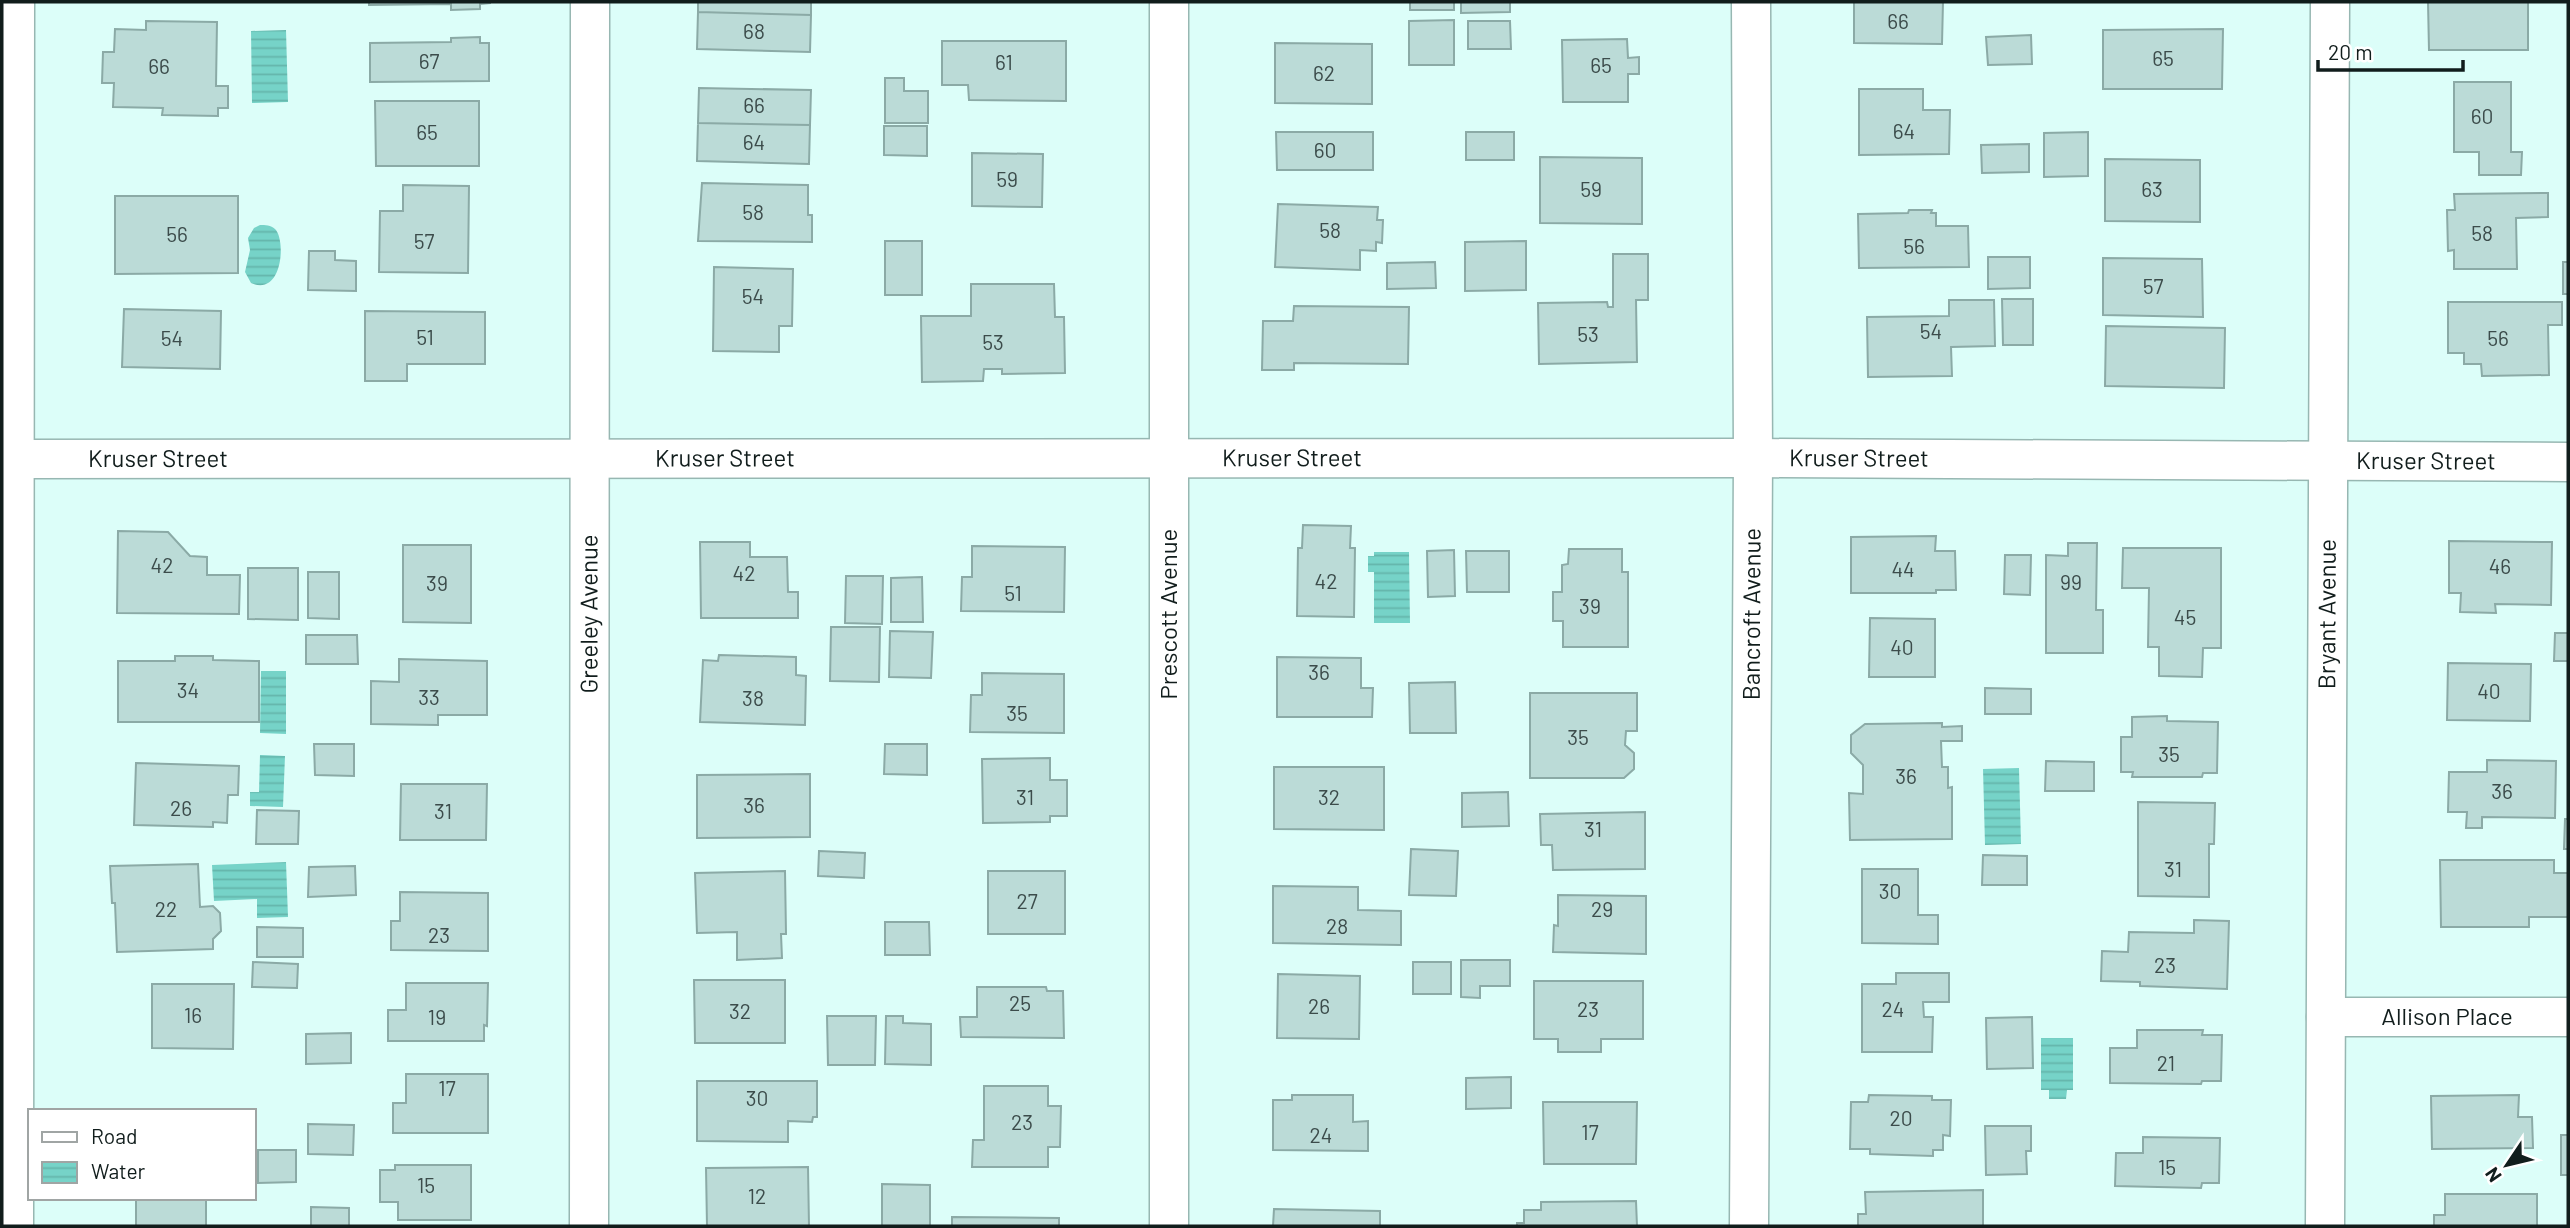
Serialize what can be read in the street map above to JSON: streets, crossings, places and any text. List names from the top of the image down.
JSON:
{
  "streets": {
    "street": [
      "Kruser Street",
      "Greeley Avenue",
      "Prescott Avenue",
      "Bancroft Avenue",
      "Bryant Avenue",
      "Allison Place"
    ]
  },
  "crossings": [
    ["Kruser Street", "Greeley Avenue"],
    ["Kruser Street", "Prescott Avenue"],
    ["Kruser Street", "Bancroft Avenue"],
    ["Kruser Street", "Bryant Avenue"],
    ["Bryant Avenue", "Allison Place"]
  ],
  "house_numbers": [
    "66",
    "68",
    "65",
    "67",
    "61",
    "65",
    "66",
    "62",
    "66",
    "60",
    "64",
    "65",
    "64",
    "60",
    "59",
    "59",
    "63",
    "58",
    "58",
    "58",
    "56",
    "57",
    "56",
    "57",
    "54",
    "54",
    "53",
    "51",
    "54",
    "56",
    "53",
    "42",
    "46",
    "44",
    "42",
    "42",
    "99",
    "39",
    "51",
    "39",
    "45",
    "40",
    "36",
    "34",
    "40",
    "33",
    "38",
    "35",
    "35",
    "35",
    "36",
    "36",
    "31",
    "32",
    "36",
    "26",
    "31",
    "31",
    "31",
    "30",
    "27",
    "22",
    "29",
    "28",
    "23",
    "23",
    "25",
    "26",
    "23",
    "24",
    "32",
    "16",
    "19",
    "21",
    "17",
    "30",
    "20",
    "23",
    "17",
    "24",
    "15",
    "15",
    "12"
  ],
  "legend": ["Road", "Water"],
  "scale_bar": "20 m",
  "north": "bottom left"
}
